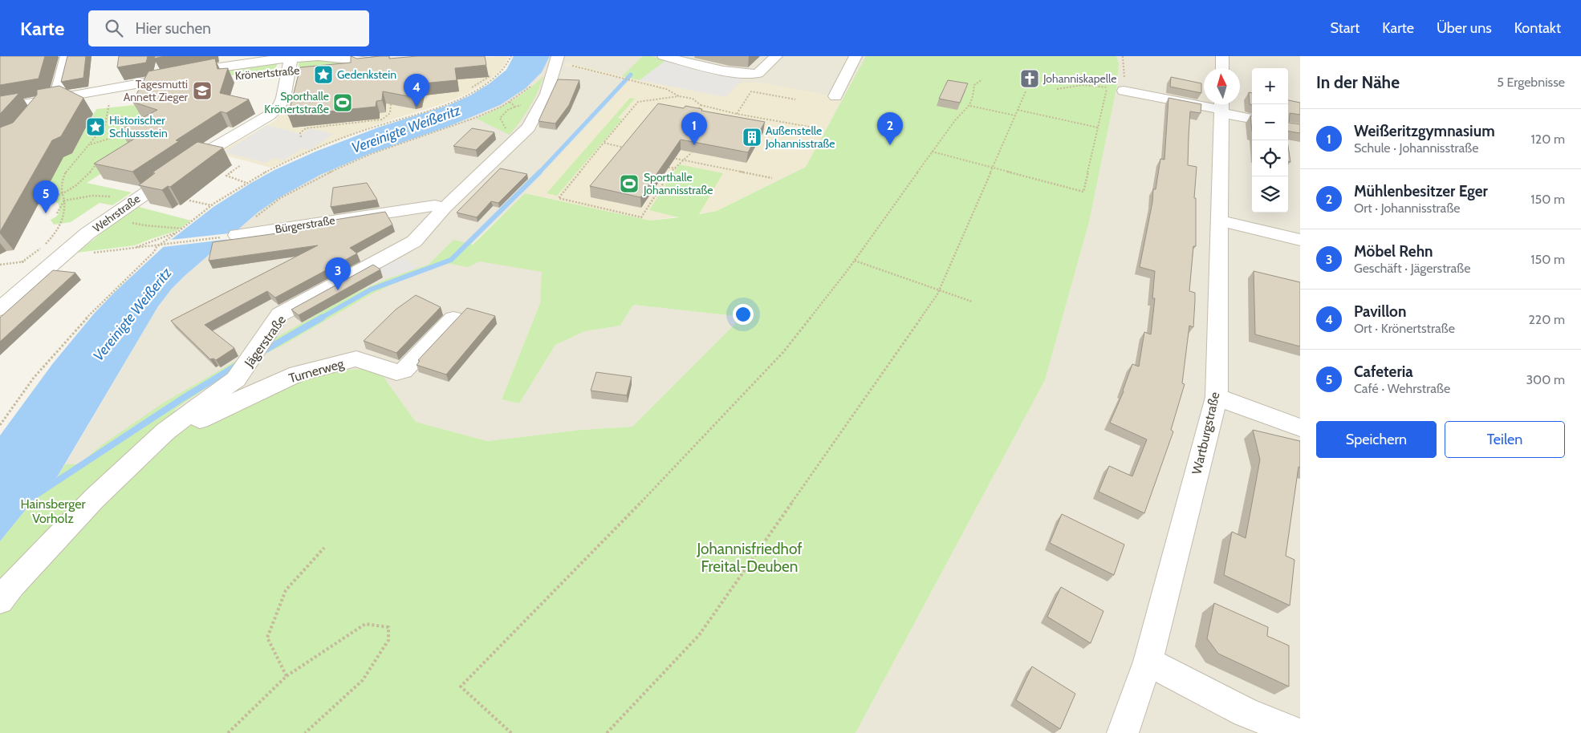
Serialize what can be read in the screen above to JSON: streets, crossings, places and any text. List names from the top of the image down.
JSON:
{
  "streets": {
    "street": [
      "Krönertstraße",
      "Wehrstraße",
      "Bürgerstraße",
      "Jägerstraße",
      "Turnerweg",
      "Wartburgstraße"
    ]
  },
  "crossings": [
    ["Krönertstraße", "Wehrstraße"],
    ["Bürgerstraße", "Jägerstraße"],
    ["Jägerstraße", "Turnerweg"]
  ],
  "water": ["Vereinigte Weißeritz"],
  "parks": ["Hainsberger Vorholz", "Johannisfriedhof Freital-Deuben"],
  "places": {
    "place": ["Gedenkstein", "Historischer Schlussstein"],
    "church": ["Johanniskapelle"],
    "school or university": ["Tagesmutti Annett Zieger"],
    "sports": ["Sporthalle Krönertstraße", "Sporthalle Johannisstraße"],
    "building": ["Außenstelle Johannisstraße"]
  },
  "north": "top",
  "page": {
    "header": "Karte",
    "search": "Hier suchen",
    "nav": [
      "Start",
      "Karte",
      "Über uns",
      "Kontakt"
    ],
    "heading": ["In der Nähe", "5 Ergebnisse"],
    "map_buttons": ["+", "−"],
    "pins": [
      "4",
      "1",
      "2",
      "5",
      "3"
    ],
    "list": [
      {
        "mark": "1",
        "name": "Weißeritzgymnasium",
        "note": "Schule · Johannisstraße",
        "value": "120 m"
      },
      {
        "mark": "2",
        "name": "Mühlenbesitzer Eger",
        "note": "Ort · Johannisstraße",
        "value": "150 m"
      },
      {
        "mark": "3",
        "name": "Möbel Rehn",
        "note": "Geschäft · Jägerstraße",
        "value": "150 m"
      },
      {
        "mark": "4",
        "name": "Pavillon",
        "note": "Ort · Krönertstraße",
        "value": "220 m"
      },
      {
        "mark": "5",
        "name": "Cafeteria",
        "note": "Café · Wehrstraße",
        "value": "300 m"
      }
    ],
    "buttons": ["Speichern", "Teilen"]
  }
}
